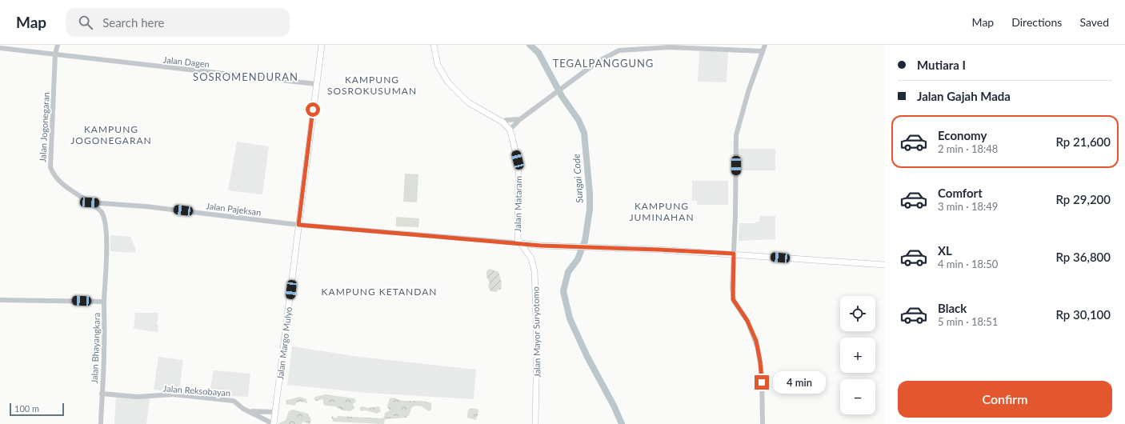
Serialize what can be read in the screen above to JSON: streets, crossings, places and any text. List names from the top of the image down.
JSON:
{
  "streets": {
    "main road": ["Jalan Mataram", "Jalan Mayor Suryotomo", "Jalan Margo Mulyo"],
    "street": [
      "Jalan Dagen",
      "Jalan Jogonegaran",
      "Jalan Pajeksan",
      "Jalan Bhayangkara",
      "Jalan Reksobayan"
    ]
  },
  "crossings": [
    ["Jalan Dagen", "Jalan Jogonegaran"],
    ["Jalan Dagen", "Jalan Margo Mulyo"],
    ["Jalan Jogonegaran", "Jalan Pajeksan"],
    ["Jalan Jogonegaran", "Jalan Bhayangkara"],
    ["Jalan Mataram", "Jalan Pajeksan"],
    ["Jalan Mataram", "Jalan Mayor Suryotomo"],
    ["Jalan Pajeksan", "Jalan Mayor Suryotomo"],
    ["Jalan Pajeksan", "Jalan Margo Mulyo"],
    ["Jalan Pajeksan", "Jalan Bhayangkara"],
    ["Jalan Margo Mulyo", "Jalan Reksobayan"],
    ["Jalan Bhayangkara", "Jalan Reksobayan"]
  ],
  "districts": [
    "TEGALPANGGUNG",
    "SOSROMENDURAN",
    "KAMPUNG SOSROKUSUMAN",
    "KAMPUNG JOGONEGARAN",
    "KAMPUNG JUMINAHAN",
    "KAMPUNG KETANDAN"
  ],
  "water": ["Sungai Code"],
  "scale_bar": "100 m",
  "page": {
    "header": "Map",
    "search": "Search here",
    "nav": ["Map", "Directions", "Saved"],
    "banner": ["Mutiara I", "Jalan Gajah Mada"],
    "list": [
      {
        "name": "Economy",
        "note": "2 min · 18:48",
        "value": "Rp 21,600"
      },
      {
        "name": "Comfort",
        "note": "3 min · 18:49",
        "value": "Rp 29,200"
      },
      {
        "name": "XL",
        "note": "4 min · 18:50",
        "value": "Rp 36,800"
      },
      {
        "name": "Black",
        "note": "5 min · 18:51",
        "value": "Rp 30,100"
      }
    ],
    "map_buttons": ["+", "−"],
    "bubble": "4 min",
    "buttons": "Confirm",
    "scale": "100 m"
  }
}
